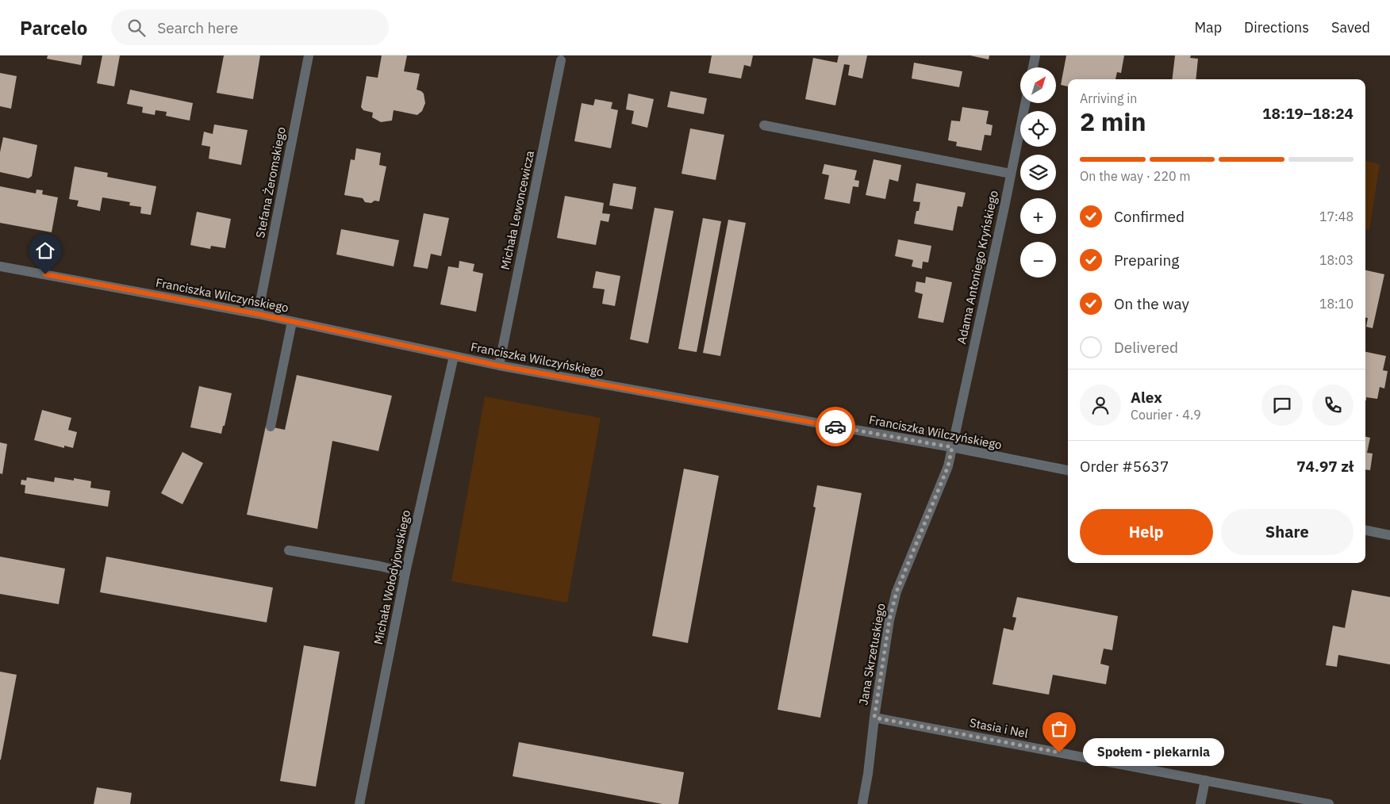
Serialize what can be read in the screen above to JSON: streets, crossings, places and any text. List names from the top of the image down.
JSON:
{
  "streets": {
    "street": [
      "Stefana Żeromskiego",
      "Michała Lewoncewicza",
      "Adama Antoniego Kryńskiego",
      "Franciszka Wilczyńskiego",
      "Michała Wołodyjowskiego",
      "Jana Skrzetuskiego",
      "Stasia i Nel"
    ]
  },
  "crossings": [
    ["Stefana Żeromskiego", "Franciszka Wilczyńskiego"],
    ["Michała Lewoncewicza", "Franciszka Wilczyńskiego"],
    ["Adama Antoniego Kryńskiego", "Franciszka Wilczyńskiego"],
    ["Adama Antoniego Kryńskiego", "Jana Skrzetuskiego"],
    ["Franciszka Wilczyńskiego", "Michała Wołodyjowskiego"],
    ["Franciszka Wilczyńskiego", "Jana Skrzetuskiego"],
    ["Jana Skrzetuskiego", "Stasia i Nel"]
  ],
  "places": ["Społem - piekarnia"],
  "north": "top right",
  "page": {
    "header": "Parcelo",
    "search": "Search here",
    "nav": ["Map", "Directions", "Saved"],
    "map_buttons": ["+", "−"],
    "heading": ["2 min", "Arriving in", "18:19–18:24"],
    "panel": [
      "Alex",
      "Courier · 4.9",
      "Order #5637",
      "74.97 zł"
    ],
    "bar": "On the way · 220 m",
    "list": [
      ["Confirmed", "17:48"],
      ["Preparing", "18:03"],
      ["On the way", "18:10"],
      "Delivered"
    ],
    "buttons": ["Help", "Share"],
    "bubble": "Społem - piekarnia"
  }
}
